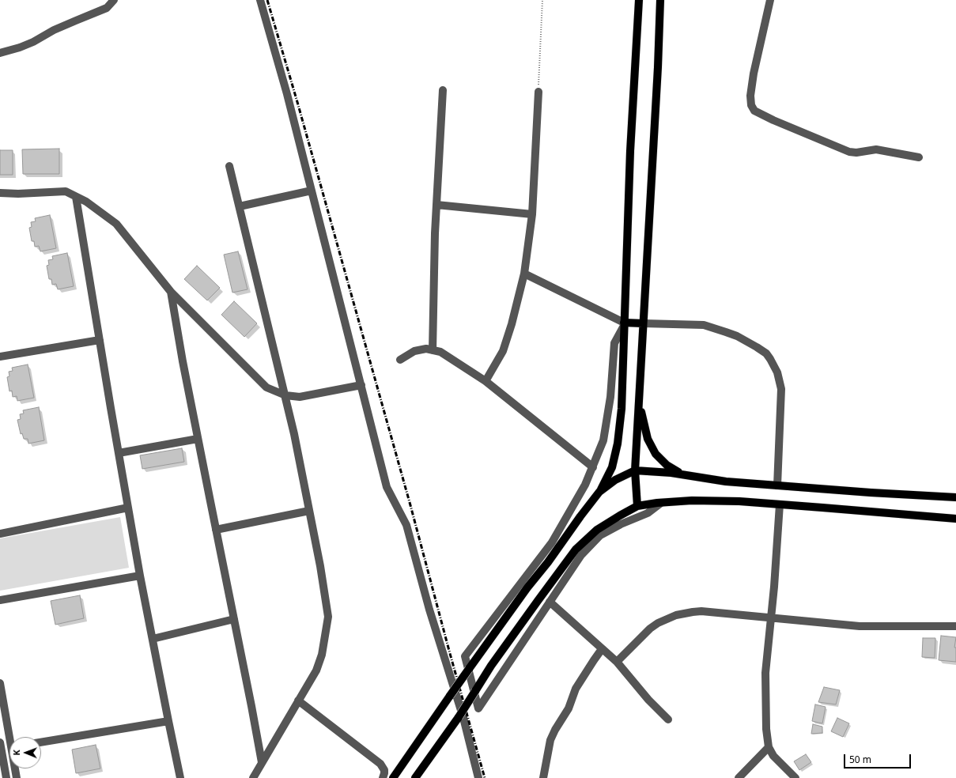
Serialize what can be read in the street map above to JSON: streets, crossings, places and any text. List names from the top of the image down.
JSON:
{
  "scale_bar": "50 m",
  "north": "left"
}
